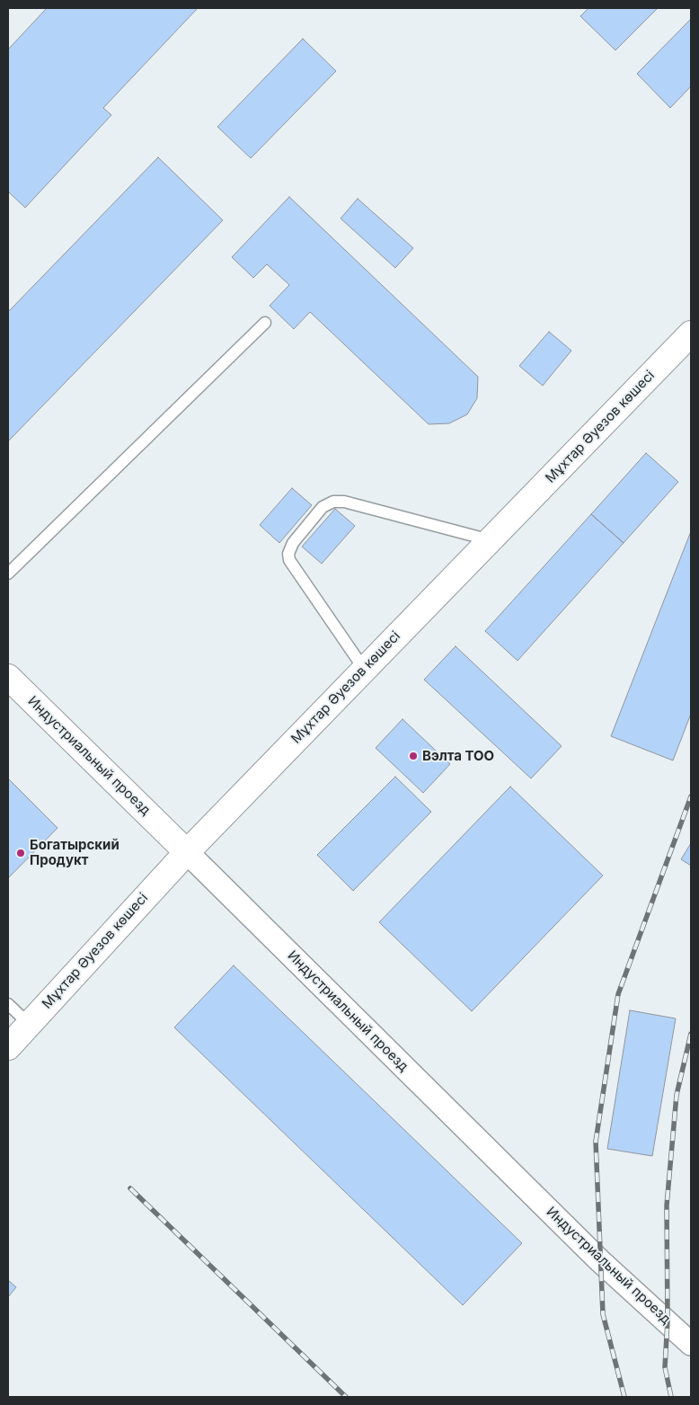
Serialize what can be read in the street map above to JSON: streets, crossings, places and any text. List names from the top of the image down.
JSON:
{
  "streets": {
    "street": ["Мұхтар Әуезов көшесі", "Индустриальный проезд"]
  },
  "crossings": [
    ["Мұхтар Әуезов көшесі", "Индустриальный проезд"]
  ],
  "places": ["Вэлта ТОО", "Богатырский Продукт"]
}
